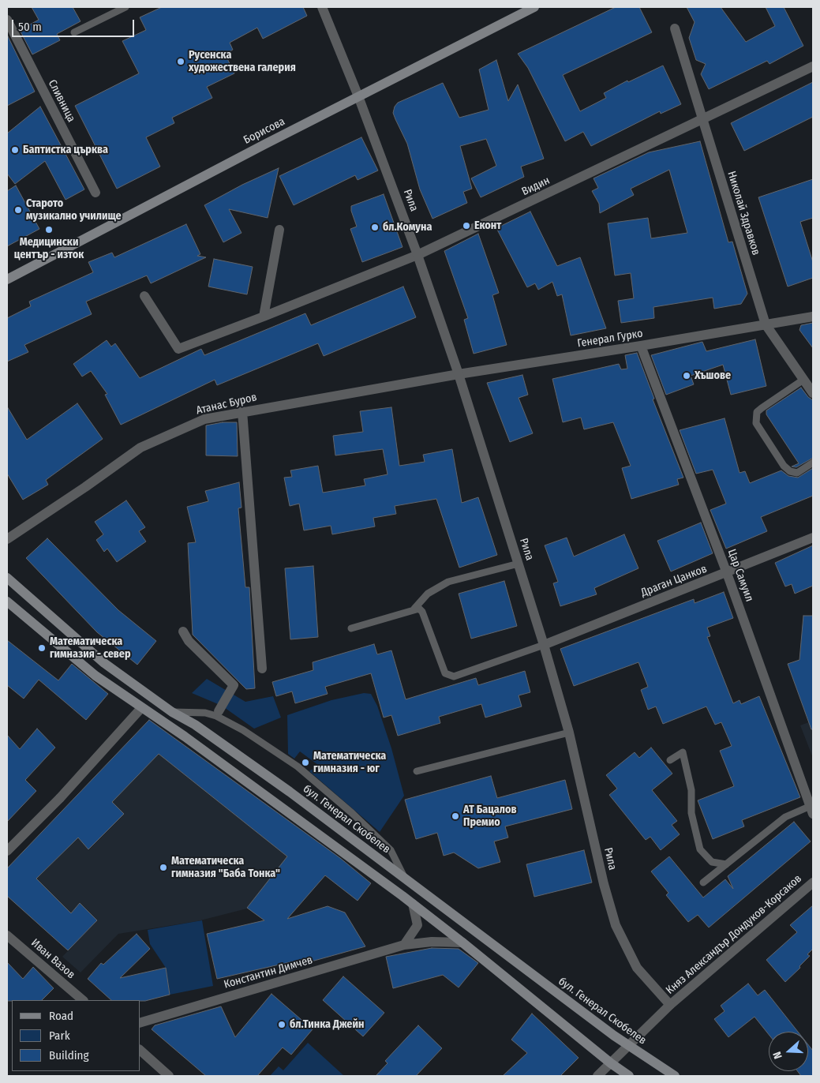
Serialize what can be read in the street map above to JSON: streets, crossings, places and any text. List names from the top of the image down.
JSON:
{
  "streets": {
    "main road": ["Борисова", "бул. Генерал Скобелев"],
    "street": [
      "Сливница",
      "Видин",
      "Рила",
      "Николай Здравков",
      "Генерал Гурко",
      "Атанас Буров",
      "Цар Самуил",
      "Драган Цанков",
      "Княз Александър Дондуков-Корсаков",
      "Иван Вазов",
      "Константин Димчев"
    ]
  },
  "crossings": [
    ["Борисова", "Рила"],
    ["Видин", "Рила"],
    ["Видин", "Николай Здравков"],
    ["Рила", "Генерал Гурко"],
    ["Рила", "Атанас Буров"],
    ["Рила", "Драган Цанков"],
    ["Рила", "Княз Александър Дондуков-Корсаков"],
    ["Николай Здравков", "Генерал Гурко"],
    ["Генерал Гурко", "Атанас Буров"],
    ["Генерал Гурко", "Цар Самуил"],
    ["Цар Самуил", "Драган Цанков"],
    ["бул. Генерал Скобелев", "Княз Александър Дондуков-Корсаков"]
  ],
  "places": [
    "Русенска художествена галерия",
    "Баптистка църква",
    "Старото музикално училище",
    "Еконт",
    "бл.Комуна",
    "Медицински център - изток",
    "Хъшове",
    "Математическа гимназия - север",
    "Математическа гимназия - юг",
    "АТ Бацалов Премио",
    "Математическа гимназия \"Баба Тонка\"",
    "бл.Тинка Джейн"
  ],
  "legend": ["Road", "Park", "Building"],
  "scale_bar": "50 m",
  "north": "left"
}
